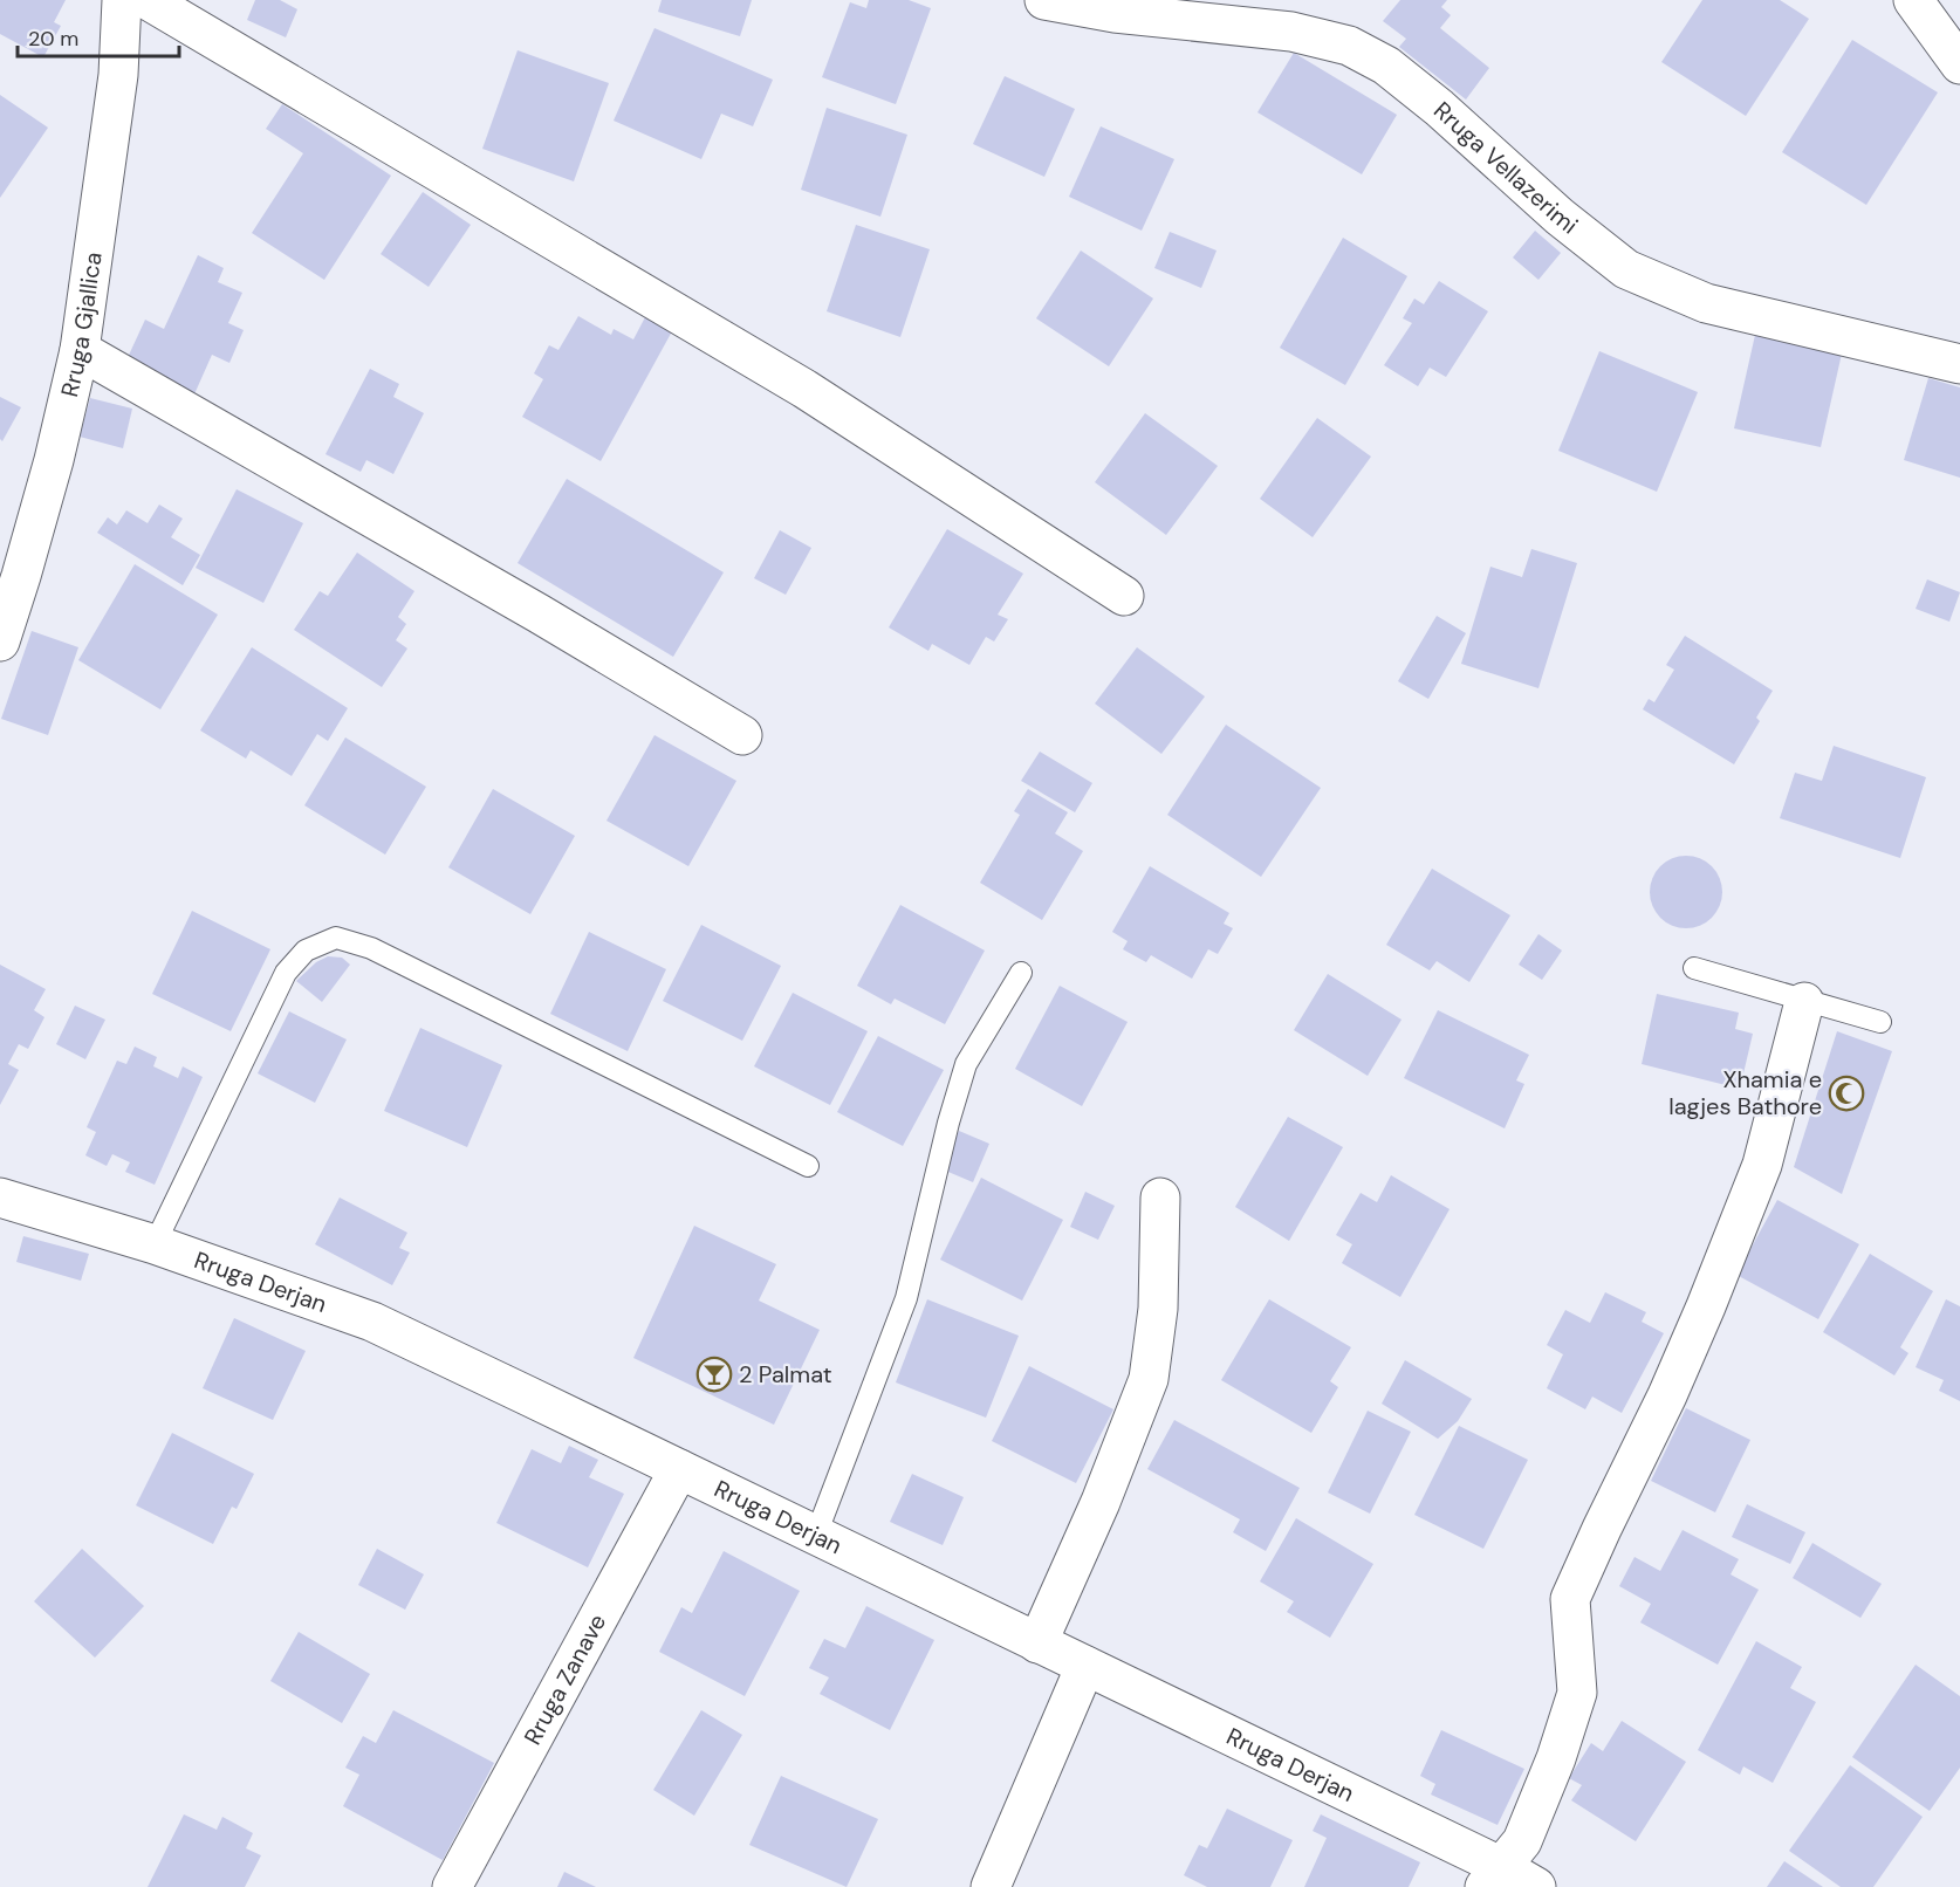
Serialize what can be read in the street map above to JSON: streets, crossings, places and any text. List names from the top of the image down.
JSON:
{
  "streets": {
    "street": [
      "Rruga Vellazerimi",
      "Rruga Gjallica",
      "Rruga Derjan",
      "Rruga Zanave"
    ]
  },
  "crossings": [
    ["Rruga Derjan", "Rruga Zanave"]
  ],
  "places": {
    "mosque": ["Xhamia e lagjes Bathore"],
    "bar": ["2 Palmat"]
  },
  "scale_bar": "20 m"
}
